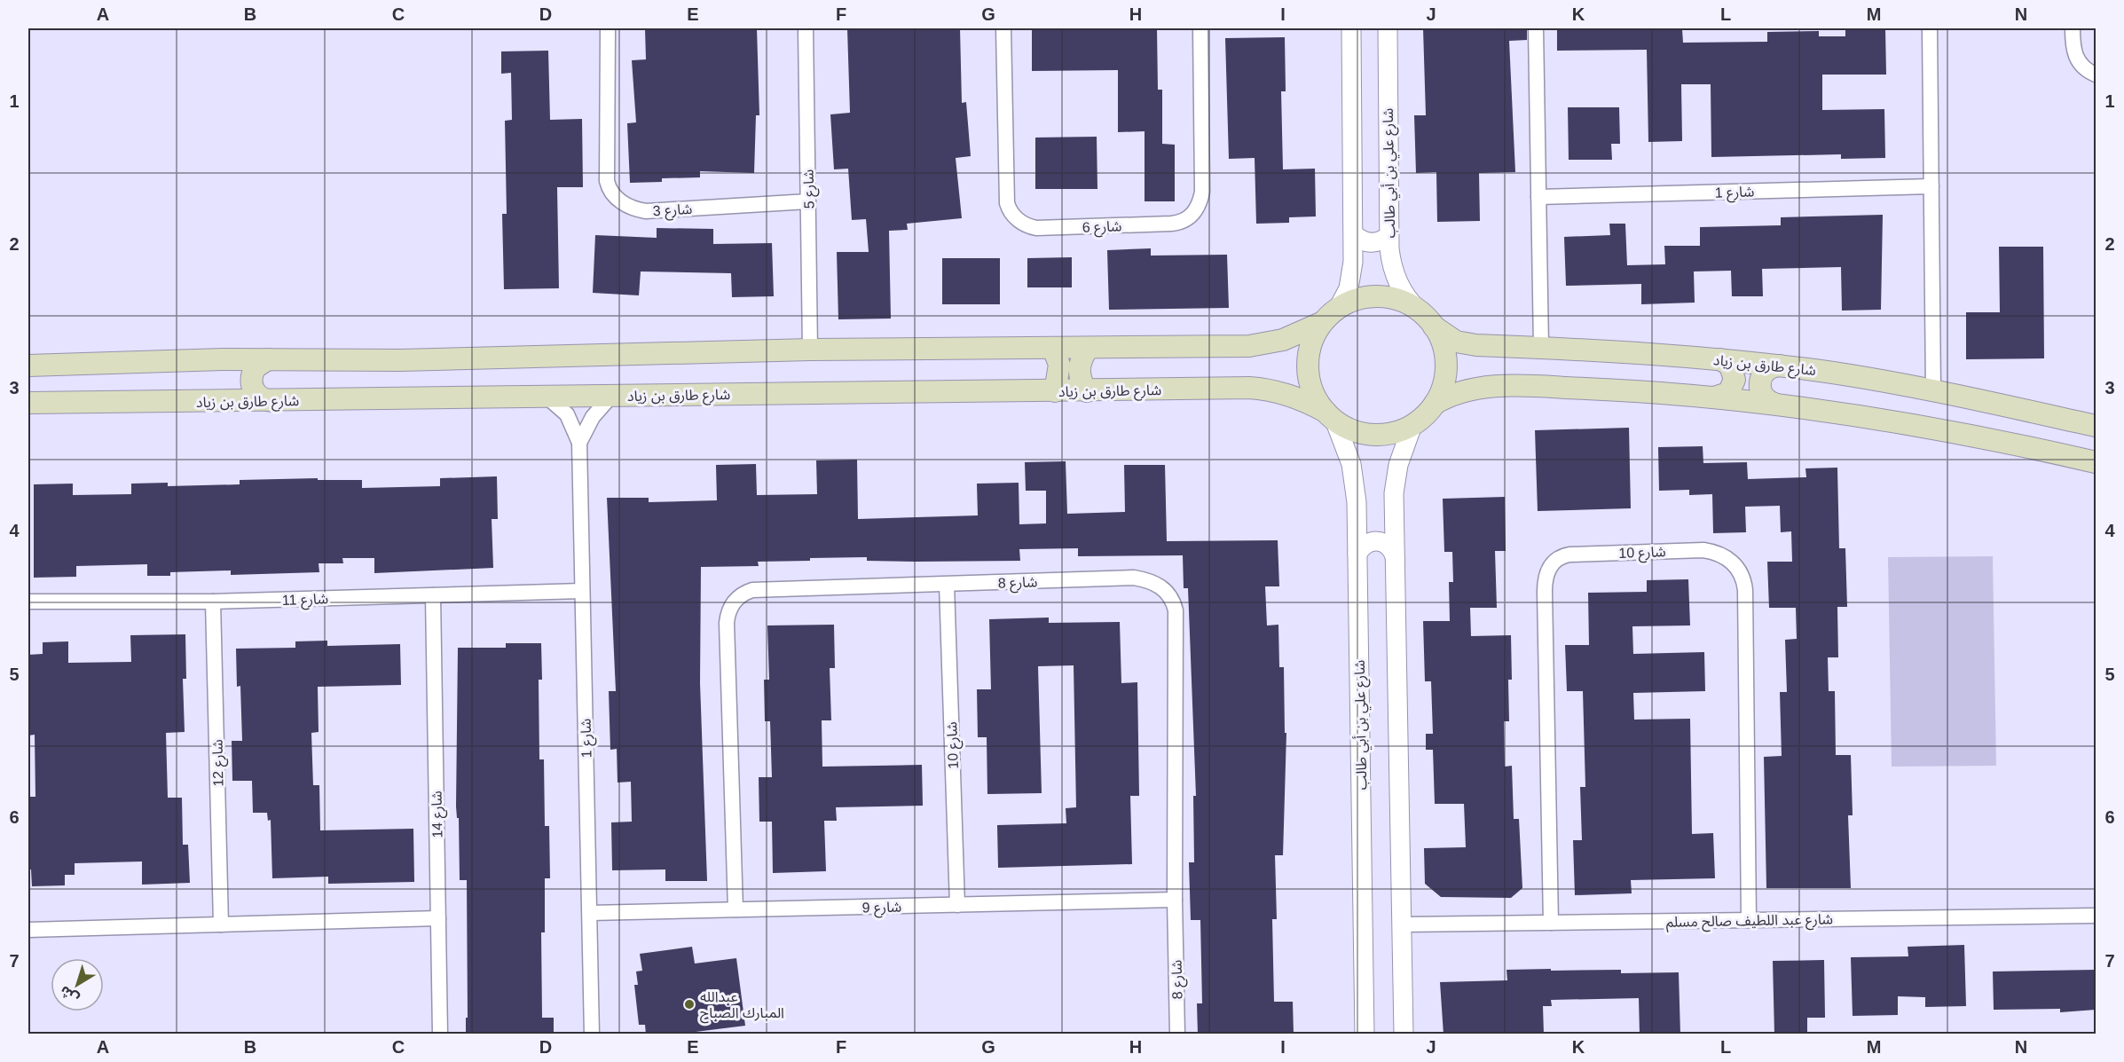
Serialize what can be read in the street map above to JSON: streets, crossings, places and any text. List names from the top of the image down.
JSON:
{
  "streets": {
    "main road": ["شارع طارق بن زياد"],
    "street": [
      "شارع علي بن أبي طالب",
      "شارع 5",
      "شارع 1",
      "شارع 3",
      "شارع 6",
      "شارع 10",
      "شارع 8",
      "شارع 11",
      "شارع 12",
      "شارع 14",
      "شارع 9",
      "شارع عبد اللطيف صالح مسلم"
    ]
  },
  "crossings": [
    ["شارع علي بن أبي طالب", "شارع طارق بن زياد"],
    ["شارع 5", "شارع 3"],
    ["شارع 1", "شارع طارق بن زياد"],
    ["شارع 1", "شارع 11"],
    ["شارع 1", "شارع 9"],
    ["شارع 10", "شارع 8"],
    ["شارع 10", "شارع 9"],
    ["شارع 10", "شارع عبد اللطيف صالح مسلم"],
    ["شارع 8", "شارع 9"],
    ["شارع 11", "شارع 12"],
    ["شارع 11", "شارع 14"]
  ],
  "places": ["عبدالله المبارك الصباح"],
  "north": "bottom left",
  "grid": {
    "columns": [
      "A",
      "B",
      "C",
      "D",
      "E",
      "F",
      "G",
      "H",
      "I",
      "J",
      "K",
      "L",
      "M",
      "N"
    ],
    "rows": [
      "1",
      "2",
      "3",
      "4",
      "5",
      "6",
      "7"
    ]
  }
}
